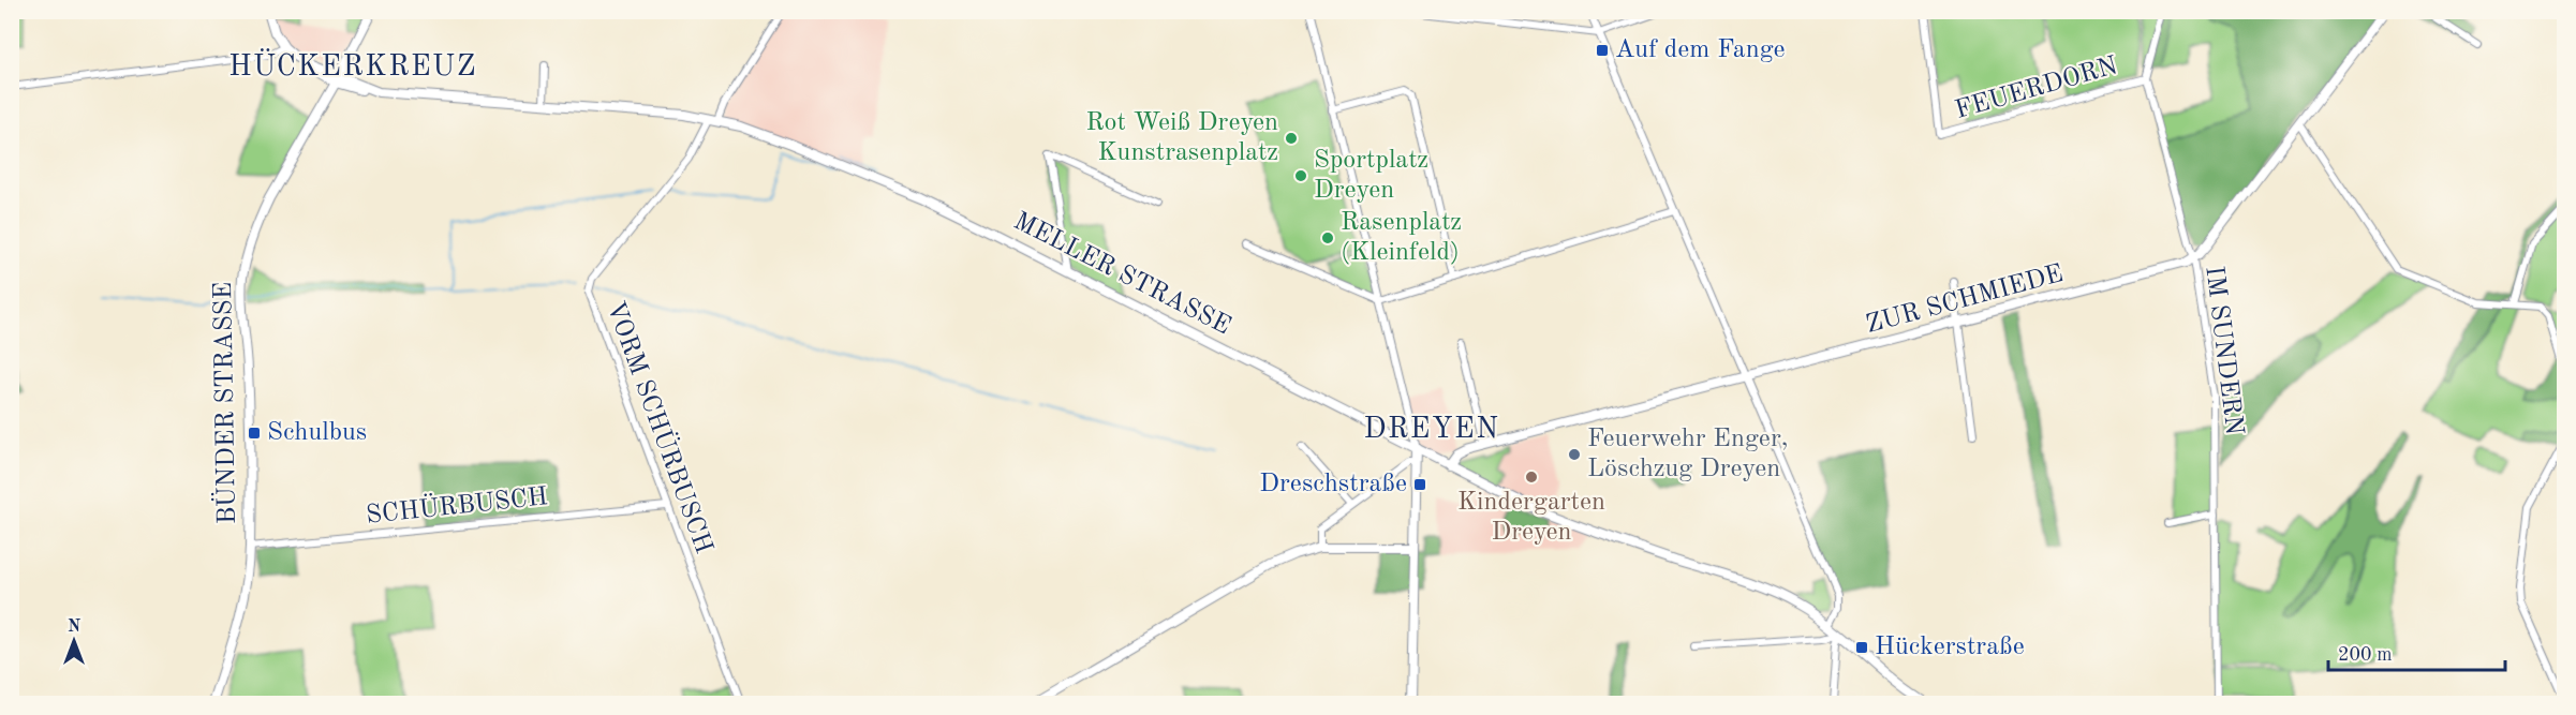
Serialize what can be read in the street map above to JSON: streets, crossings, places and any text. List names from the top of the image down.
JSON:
{
  "streets": {
    "main road": ["MELLER STRASSE", "ZUR SCHMIEDE", "BÜNDER STRASSE"],
    "street": [
      "FEUERDORN",
      "IM SUNDERN",
      "VORM SCHÜRBUSCH",
      "SCHÜRBUSCH"
    ]
  },
  "crossings": [
    ["FEUERDORN", "IM SUNDERN"],
    ["MELLER STRASSE", "ZUR SCHMIEDE"],
    ["MELLER STRASSE", "BÜNDER STRASSE"],
    ["MELLER STRASSE", "VORM SCHÜRBUSCH"],
    ["ZUR SCHMIEDE", "IM SUNDERN"],
    ["BÜNDER STRASSE", "SCHÜRBUSCH"],
    ["VORM SCHÜRBUSCH", "SCHÜRBUSCH"]
  ],
  "districts": ["HÜCKERKREUZ", "DREYEN"],
  "places": {
    "transit": [
      "Auf dem Fange",
      "Schulbus",
      "Dreschstraße",
      "Hückerstraße"
    ],
    "other": [
      "Rot Weiß Dreyen Kunstrasenplatz",
      "Sportplatz Dreyen",
      "Rasenplatz (Kleinfeld)",
      "Feuerwehr Enger, Löschzug Dreyen",
      "Kindergarten Dreyen"
    ]
  },
  "scale_bar": "200 m",
  "north": "top"
}
